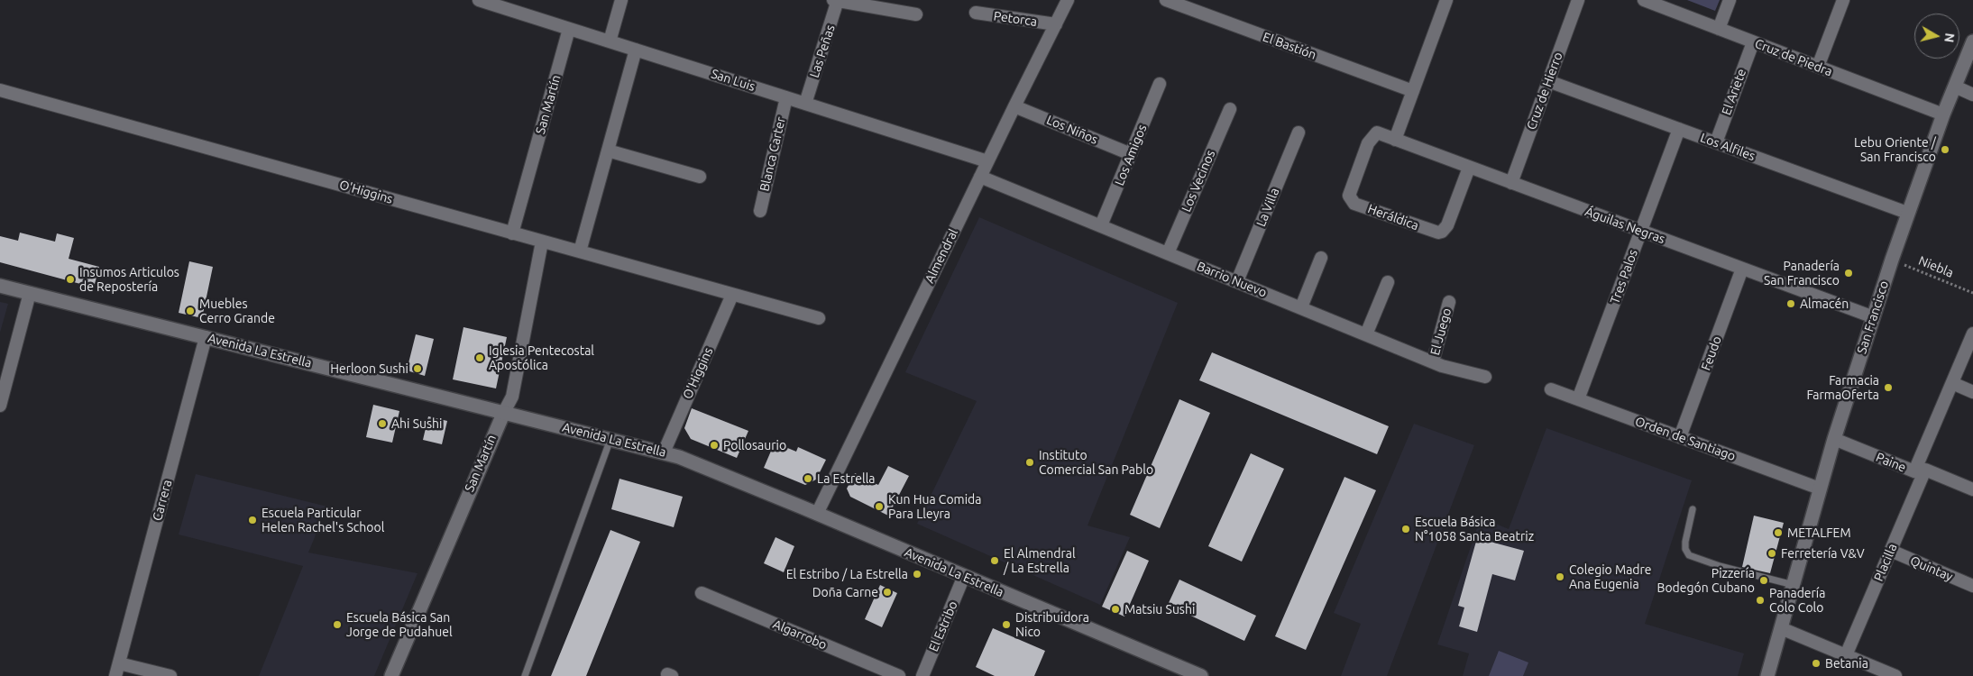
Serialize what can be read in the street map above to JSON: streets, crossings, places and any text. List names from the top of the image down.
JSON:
{
  "streets": {
    "main road": ["San Martín", "San Francisco", "Avenida La Estrella"],
    "street": [
      "Petorca",
      "El Bastión",
      "Las Peñas",
      "Cruz de Piedra",
      "San Luis",
      "Cruz de Hierro",
      "El Ariete",
      "Los Niños",
      "Los Alfiles",
      "Blanca Carter",
      "Los Amigos",
      "Los Vecinos",
      "O'Higgins",
      "La Villa",
      "Heráldica",
      "Águilas Negras",
      "Almendral",
      "Tres Palos",
      "Barrio Nuevo",
      "El Juego",
      "Feudo",
      "Orden de Santiago",
      "Paine",
      "Carrera",
      "Placilla",
      "Quintay",
      "El Estribo",
      "Algarrobo"
    ],
    "path": ["Niebla"]
  },
  "crossings": [
    ["Petorca", "Almendral"],
    ["Las Peñas", "San Luis"],
    ["Cruz de Piedra", "El Ariete"],
    ["Cruz de Piedra", "San Francisco"],
    ["San Luis", "San Martín"],
    ["San Luis", "Blanca Carter"],
    ["San Luis", "Almendral"],
    ["Cruz de Hierro", "Los Alfiles"],
    ["Cruz de Hierro", "Águilas Negras"],
    ["El Ariete", "Los Alfiles"],
    ["San Martín", "O'Higgins"],
    ["San Martín", "Avenida La Estrella"],
    ["Los Niños", "Los Amigos"],
    ["Los Niños", "Almendral"],
    ["Los Alfiles", "Tres Palos"],
    ["Los Alfiles", "San Francisco"],
    ["Los Amigos", "Barrio Nuevo"],
    ["Los Vecinos", "Barrio Nuevo"],
    ["O'Higgins", "Avenida La Estrella"],
    ["La Villa", "Barrio Nuevo"],
    ["Heráldica", "Águilas Negras"],
    ["Águilas Negras", "Tres Palos"],
    ["Águilas Negras", "San Francisco"],
    ["Águilas Negras", "Feudo"],
    ["Almendral", "Barrio Nuevo"],
    ["Almendral", "Avenida La Estrella"],
    ["Niebla", "San Francisco"],
    ["Tres Palos", "Orden de Santiago"],
    ["Barrio Nuevo", "El Juego"],
    ["San Francisco", "Orden de Santiago"],
    ["San Francisco", "Paine"],
    ["Avenida La Estrella", "Carrera"],
    ["Avenida La Estrella", "El Estribo"],
    ["Feudo", "Orden de Santiago"],
    ["Paine", "Placilla"],
    ["Placilla", "Quintay"]
  ],
  "places": [
    "Lebu Oriente / San Francisco",
    "Panadería San Francisco",
    "Insumos Articulos de Repostería",
    "Almacén",
    "Muebles Cerro Grande",
    "Iglesia Pentecostal Apostólica",
    "Herloon Sushi",
    "Farmacia FarmaOferta",
    "Ahi Sushi",
    "Pollosaurio",
    "Instituto Comercial San Pablo",
    "La Estrella",
    "Kun Hua Comida Para Lleyra",
    "Escuela Particular Helen Rachel's School",
    "Escuela Básica N°1058 Santa Beatriz",
    "METALFEM",
    "Ferretería V&V",
    "El Almendral / La Estrella",
    "El Estribo / La Estrella",
    "Colegio Madre Ana Eugenia",
    "Pizzería Bodegón Cubano",
    "Doña Carne",
    "Panadería Colo Colo",
    "Matsiu Sushi",
    "Escuela Básica San Jorge de Pudahuel",
    "Distribuidora Nico",
    "Betania"
  ],
  "north": "right"
}
